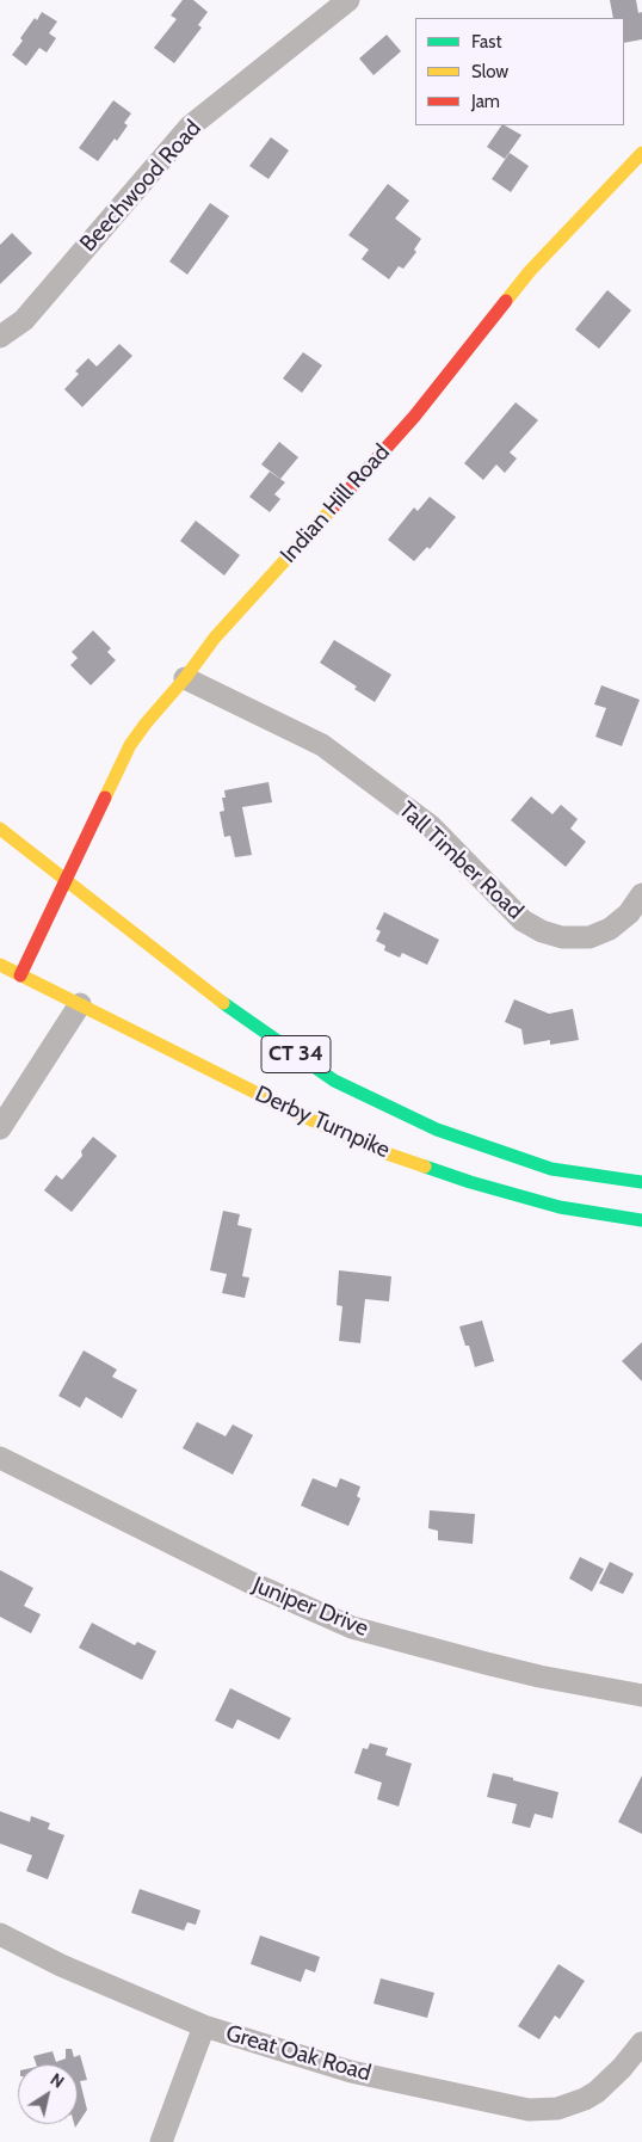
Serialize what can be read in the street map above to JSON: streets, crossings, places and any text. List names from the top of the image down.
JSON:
{
  "streets": {
    "main road": ["Indian Hill Road", "CT 34", "Derby Turnpike"],
    "street": [
      "Beechwood Road",
      "Tall Timber Road",
      "Juniper Drive",
      "Great Oak Road"
    ]
  },
  "crossings": [
    ["Indian Hill Road", "Tall Timber Road"],
    ["Indian Hill Road", "Derby Turnpike"]
  ],
  "legend": ["Fast", "Slow", "Jam"],
  "north": "top right"
}
